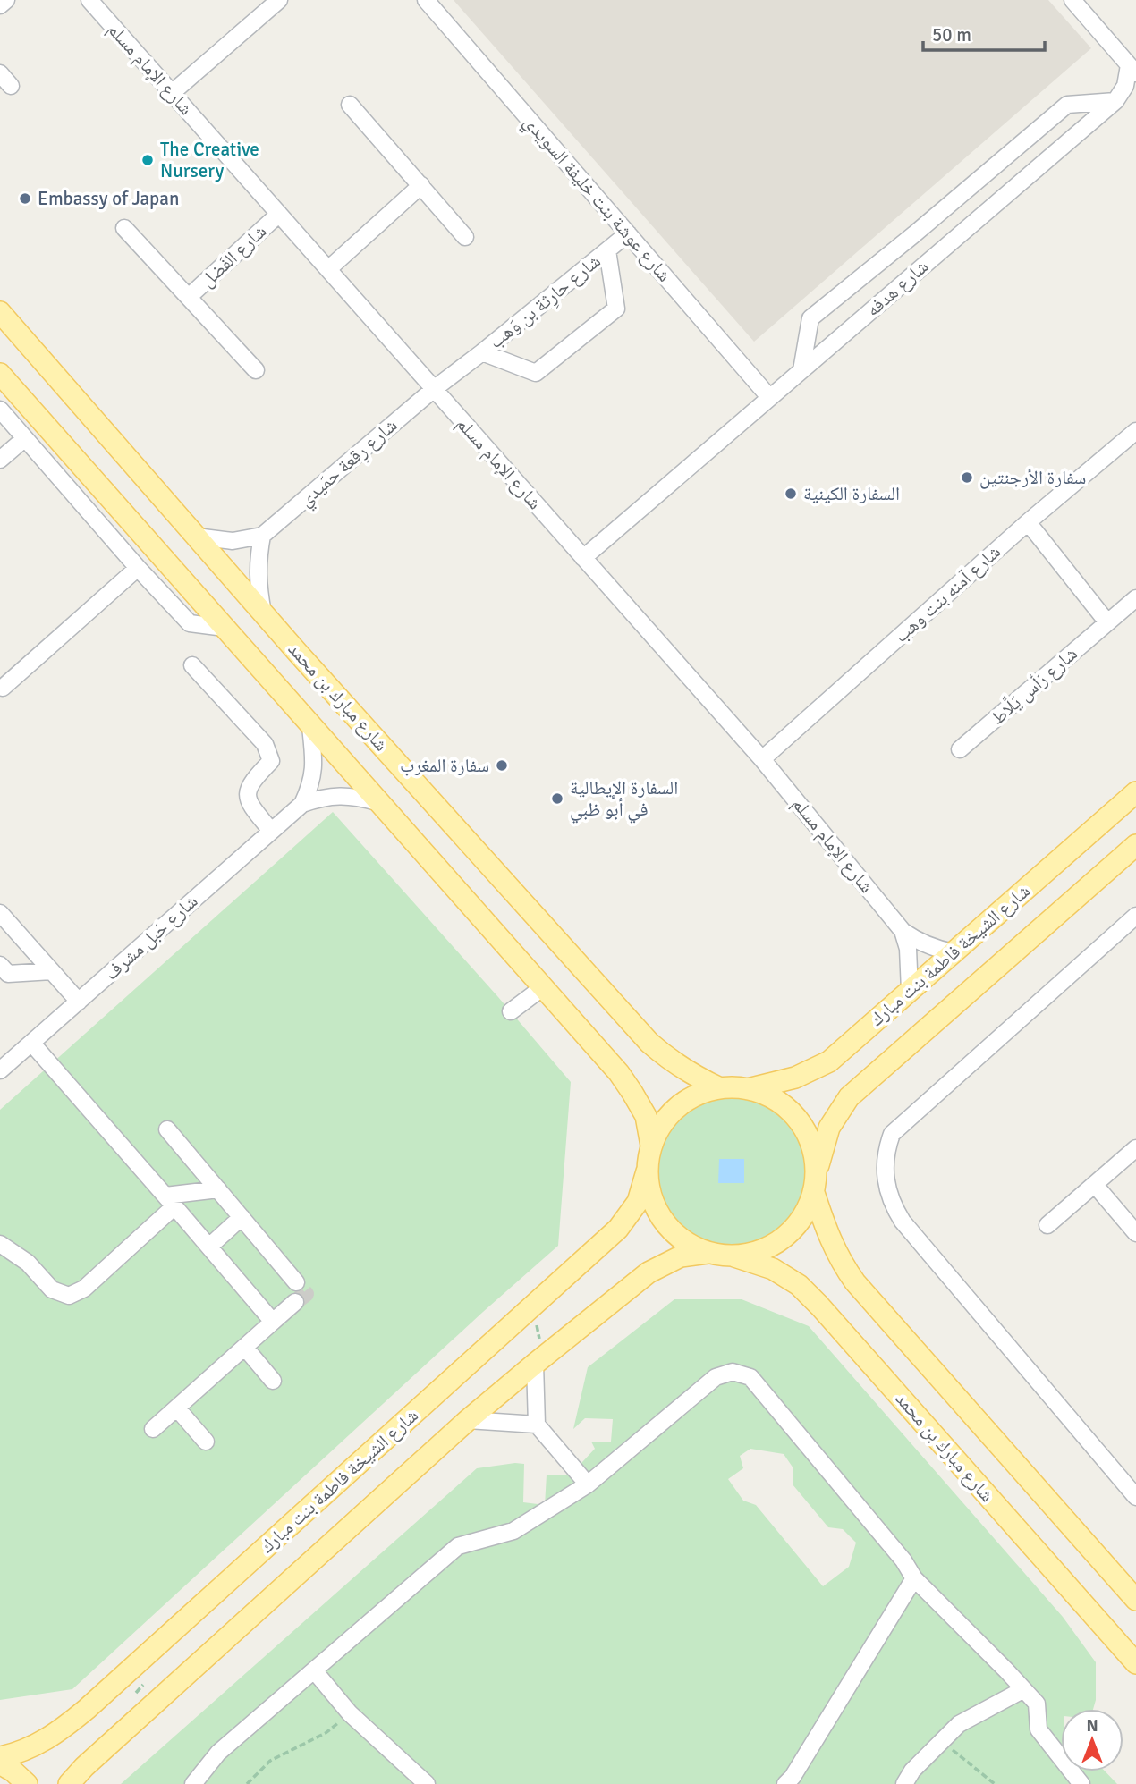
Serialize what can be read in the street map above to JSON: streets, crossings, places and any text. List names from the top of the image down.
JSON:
{
  "streets": {
    "main road": ["شارع مبارك بن محمد", "شارع الشيخة فاطمة بنت مبارك"],
    "street": [
      "شارع الإمام مسلم",
      "شارع عوشة بنت خليفة السويدي",
      "شارع الفَضل",
      "شارع هدفه",
      "شارع حارِثة بن وَهب",
      "شارع رِقعة حمَيدي",
      "شارع آمنه بنت وهب",
      "شارع رَأس يَلَّاط",
      "شارع حَبل مشرف"
    ]
  },
  "crossings": [
    ["شارع الإمام مسلم", "شارع الفَضل"],
    ["شارع الإمام مسلم", "شارع هدفه"],
    ["شارع الإمام مسلم", "شارع حارِثة بن وَهب"],
    ["شارع الإمام مسلم", "شارع رِقعة حمَيدي"],
    ["شارع الإمام مسلم", "شارع آمنه بنت وهب"],
    ["شارع الإمام مسلم", "شارع الشيخة فاطمة بنت مبارك"],
    ["شارع عوشة بنت خليفة السويدي", "شارع هدفه"],
    ["شارع عوشة بنت خليفة السويدي", "شارع حارِثة بن وَهب"],
    ["شارع حارِثة بن وَهب", "شارع رِقعة حمَيدي"],
    ["شارع مبارك بن محمد", "شارع حَبل مشرف"],
    ["شارع مبارك بن محمد", "شارع الشيخة فاطمة بنت مبارك"]
  ],
  "places": [
    "The Creative Nursery",
    "Embassy of Japan",
    "سفارة الأرجنتين",
    "السفارة الكينية",
    "سفارة المغرب",
    "السفارة الإيطالية في أبو ظبي"
  ],
  "scale_bar": "50 m",
  "north": "top"
}
